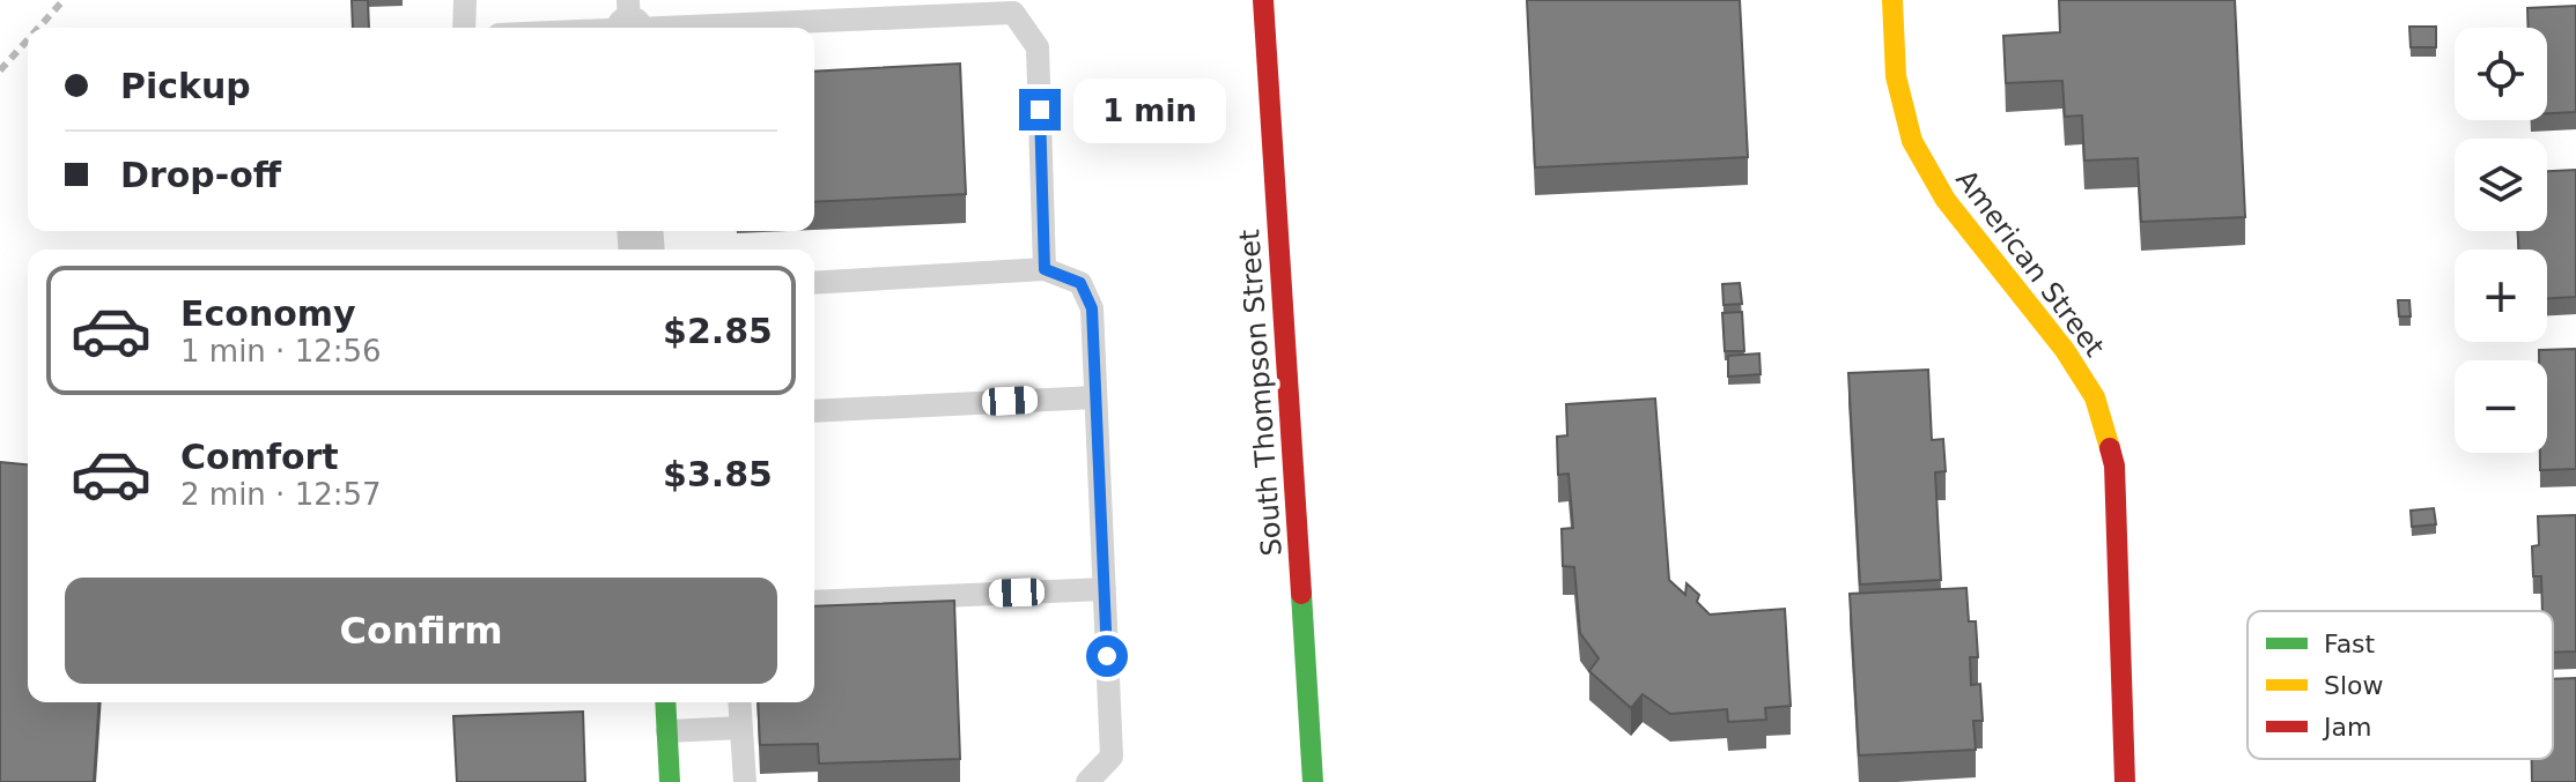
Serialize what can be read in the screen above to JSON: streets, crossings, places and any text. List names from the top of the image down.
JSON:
{
  "streets": {
    "main road": ["American Street", "South Thompson Street"]
  },
  "legend": ["Fast", "Slow", "Jam"],
  "page": {
    "map_buttons": ["+", "−"],
    "banner": ["Pickup", "Drop-off"],
    "bubble": "1 min",
    "list": [
      {
        "name": "Economy",
        "note": "1 min · 12:56",
        "value": "$2.85"
      },
      {
        "name": "Comfort",
        "note": "2 min · 12:57",
        "value": "$3.85"
      }
    ],
    "buttons": "Confirm"
  }
}
